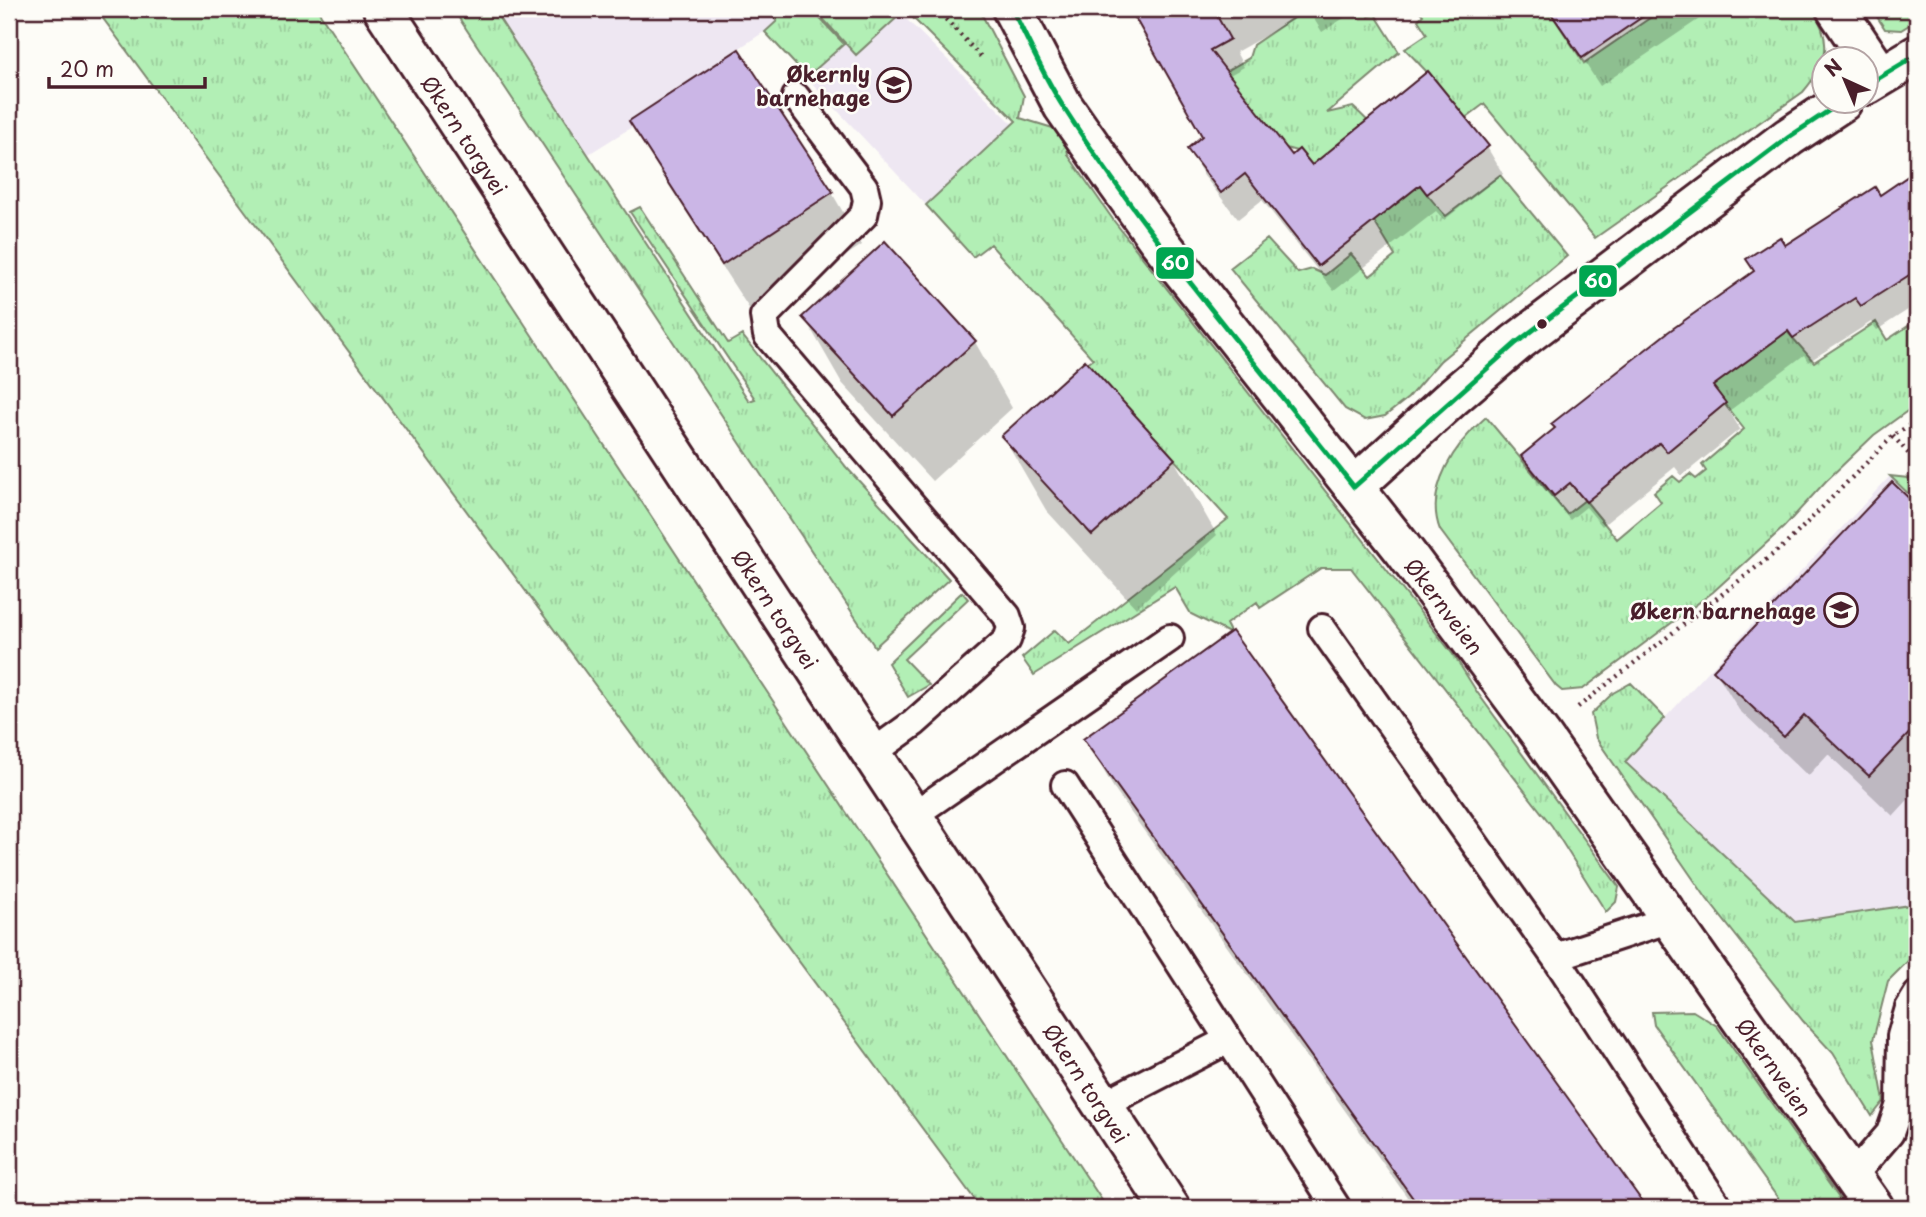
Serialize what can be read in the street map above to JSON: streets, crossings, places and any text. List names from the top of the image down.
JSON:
{
  "streets": {
    "street": ["Økern torgvei", "Økernveien"]
  },
  "places": {
    "school or university": ["Økernly barnehage", "Økern barnehage"]
  },
  "lines": ["transit line 60"],
  "scale_bar": "20 m",
  "north": "top left"
}
